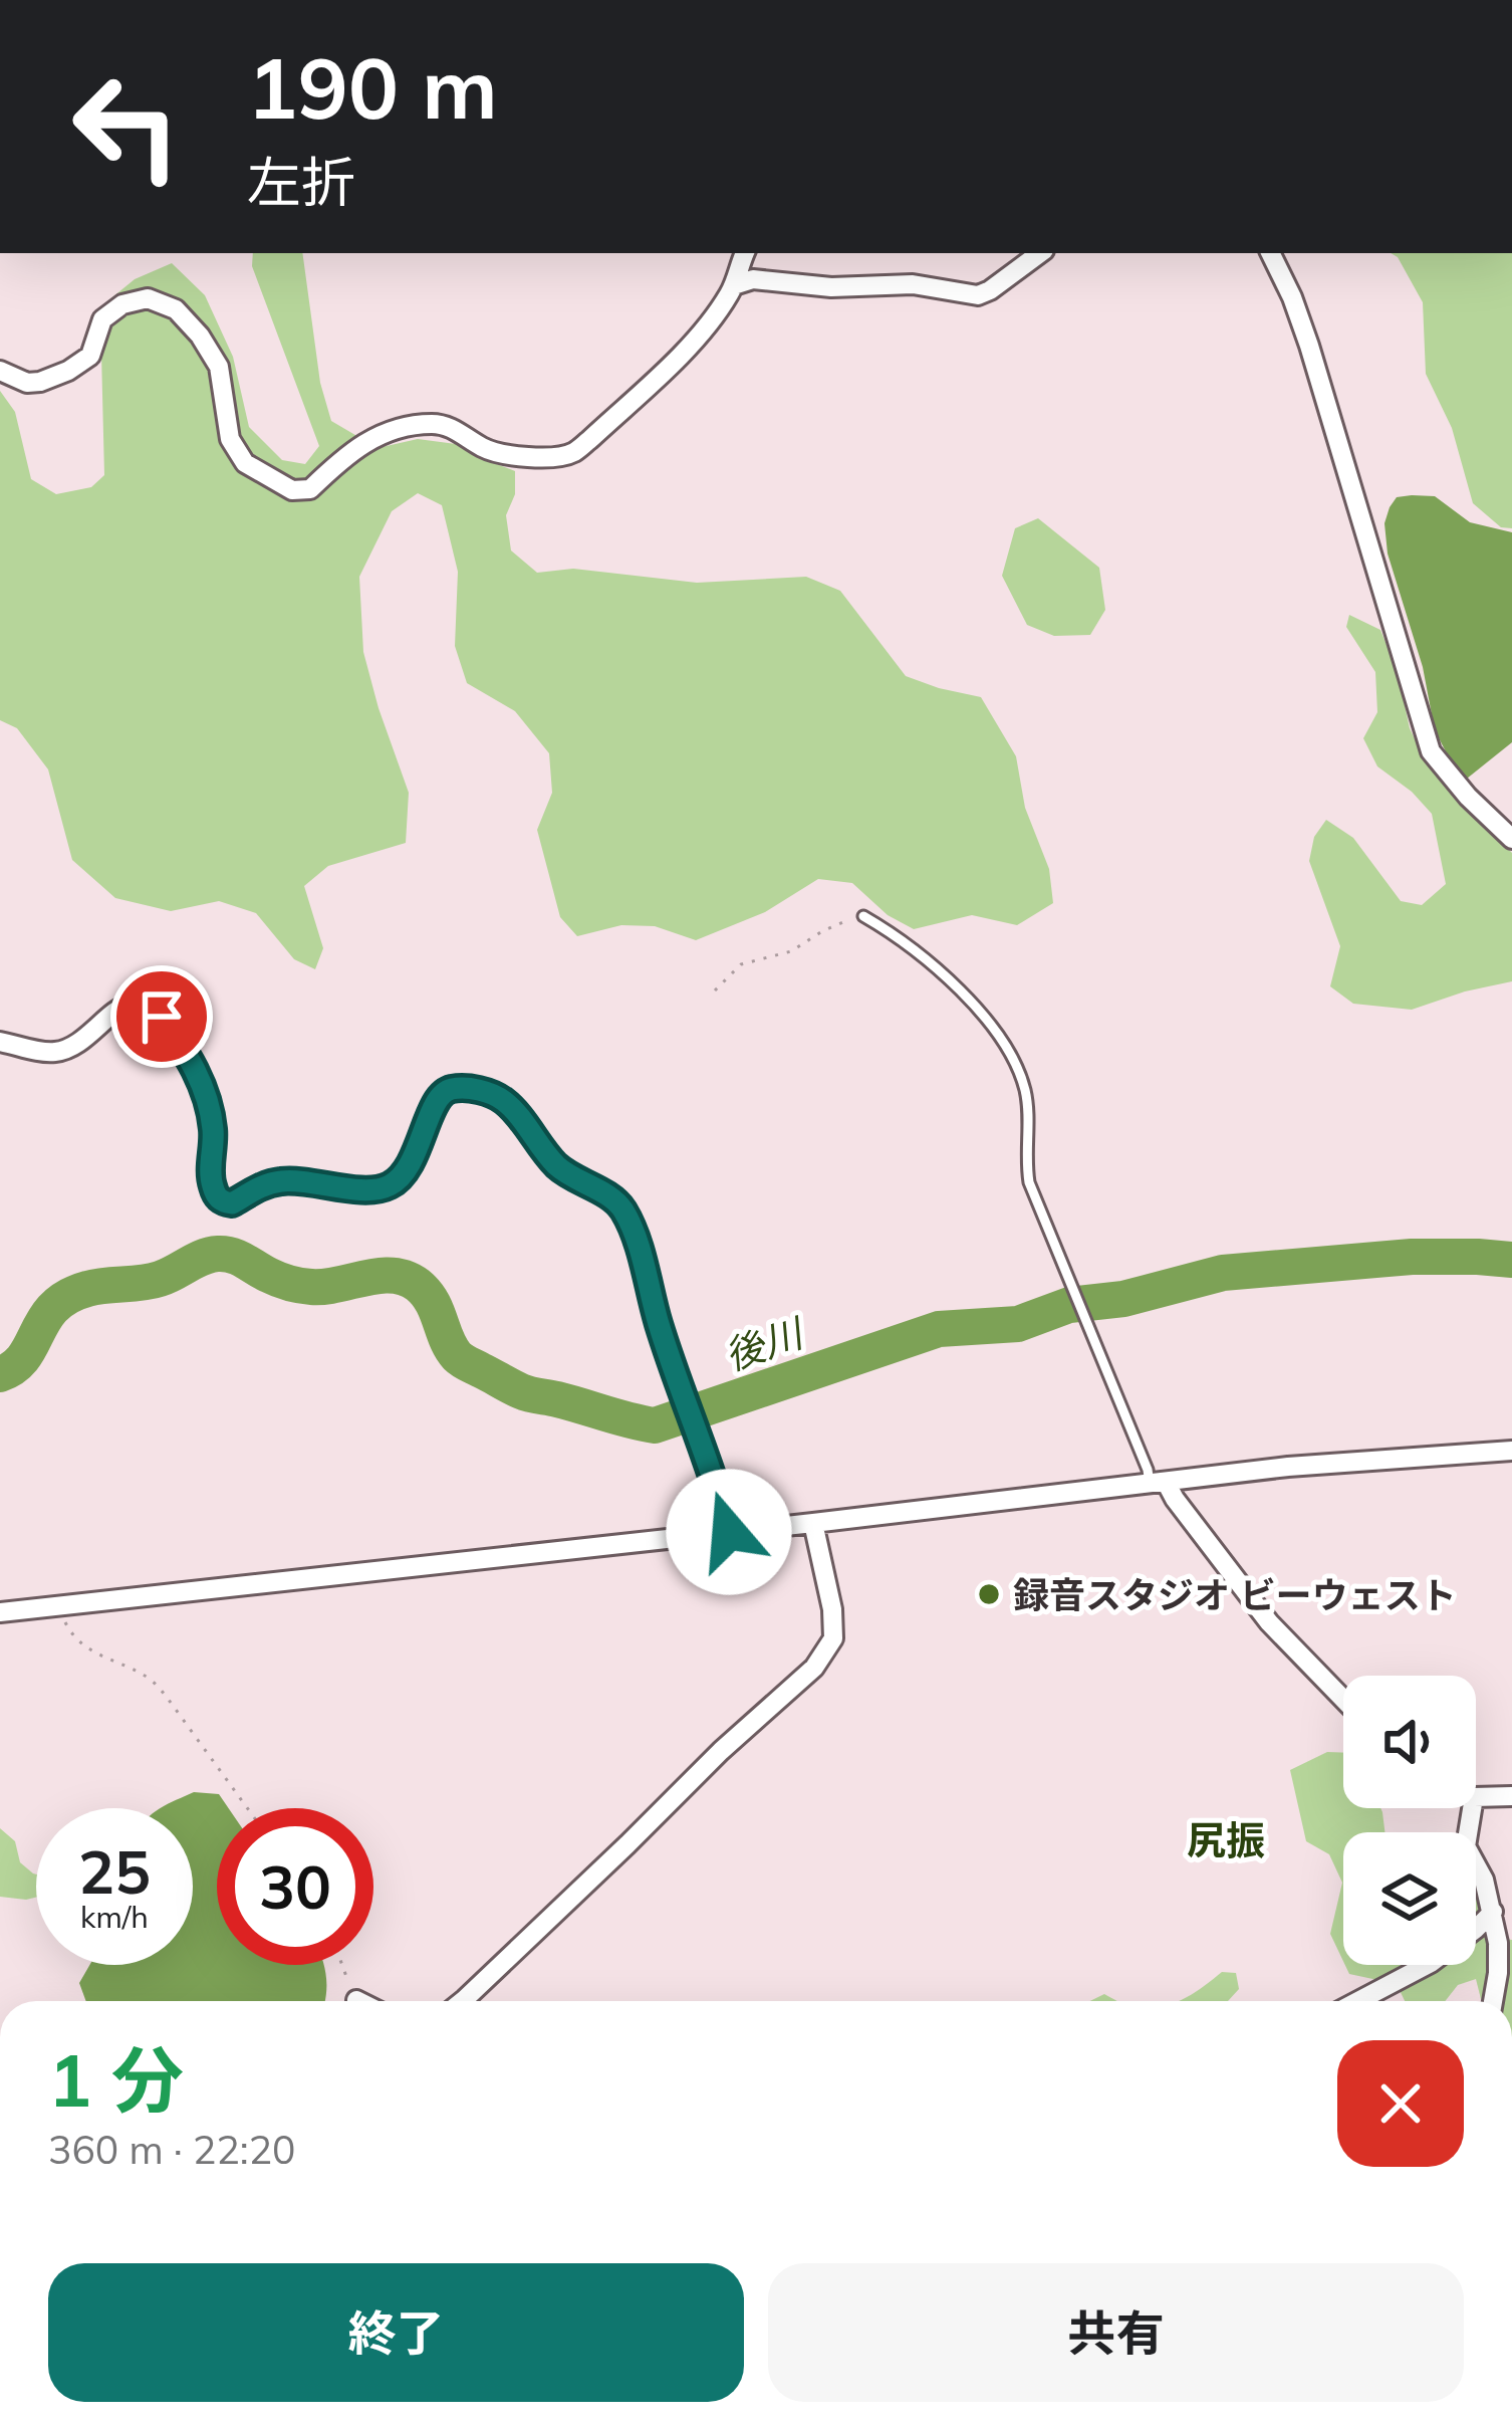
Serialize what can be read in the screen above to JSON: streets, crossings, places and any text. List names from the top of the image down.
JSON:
{
  "districts": ["尻振"],
  "water": ["後川"],
  "places": ["録音スタジオ ビーウェスト"],
  "page": {
    "turn": ["190 m", "左折"],
    "speed": "25 km/h",
    "limit": "30",
    "heading": ["1 分", "360 m · 22:20"],
    "buttons": ["終了", "共有"]
  }
}
